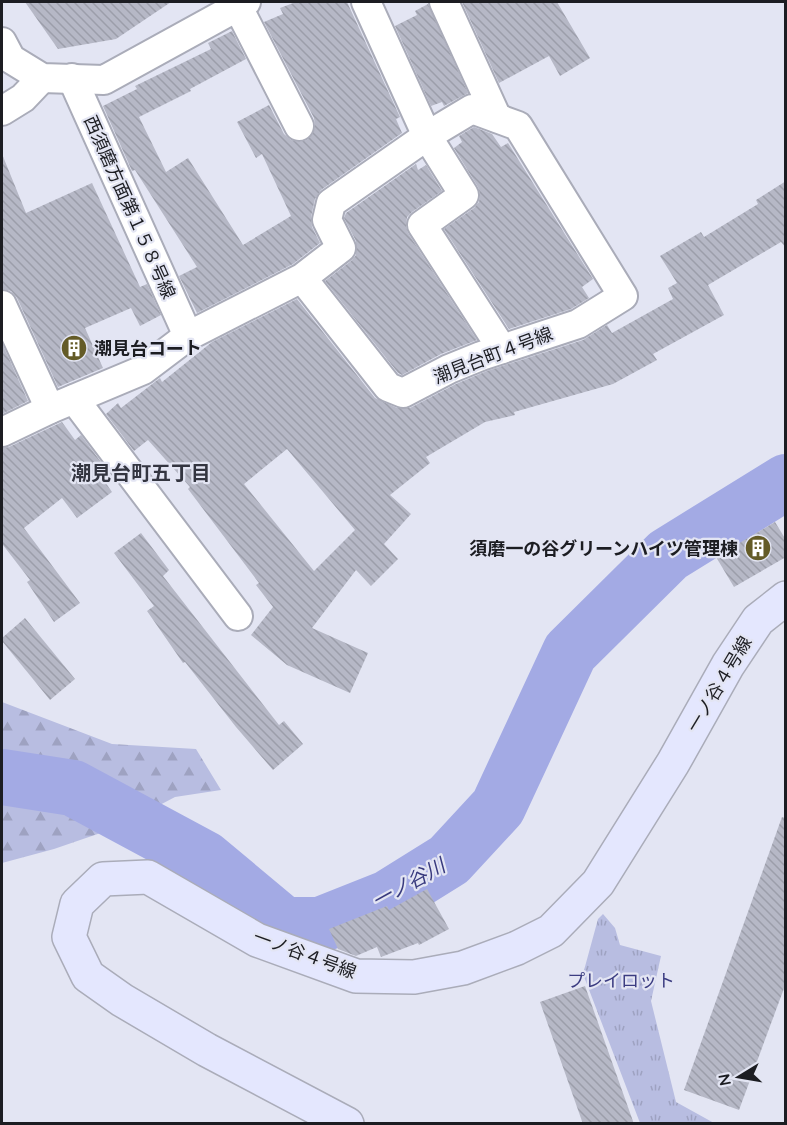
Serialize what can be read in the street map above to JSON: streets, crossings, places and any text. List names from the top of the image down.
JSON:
{
  "streets": {
    "street": ["西須磨方面第１５８号線", "潮見台町４号線", "一ノ谷４号線"]
  },
  "districts": ["潮見台町五丁目"],
  "water": ["一ノ谷川"],
  "parks": ["プレイロット"],
  "places": {
    "building": ["潮見台コート", "須磨一の谷グリーンハイツ管理棟"]
  },
  "north": "left"
}
